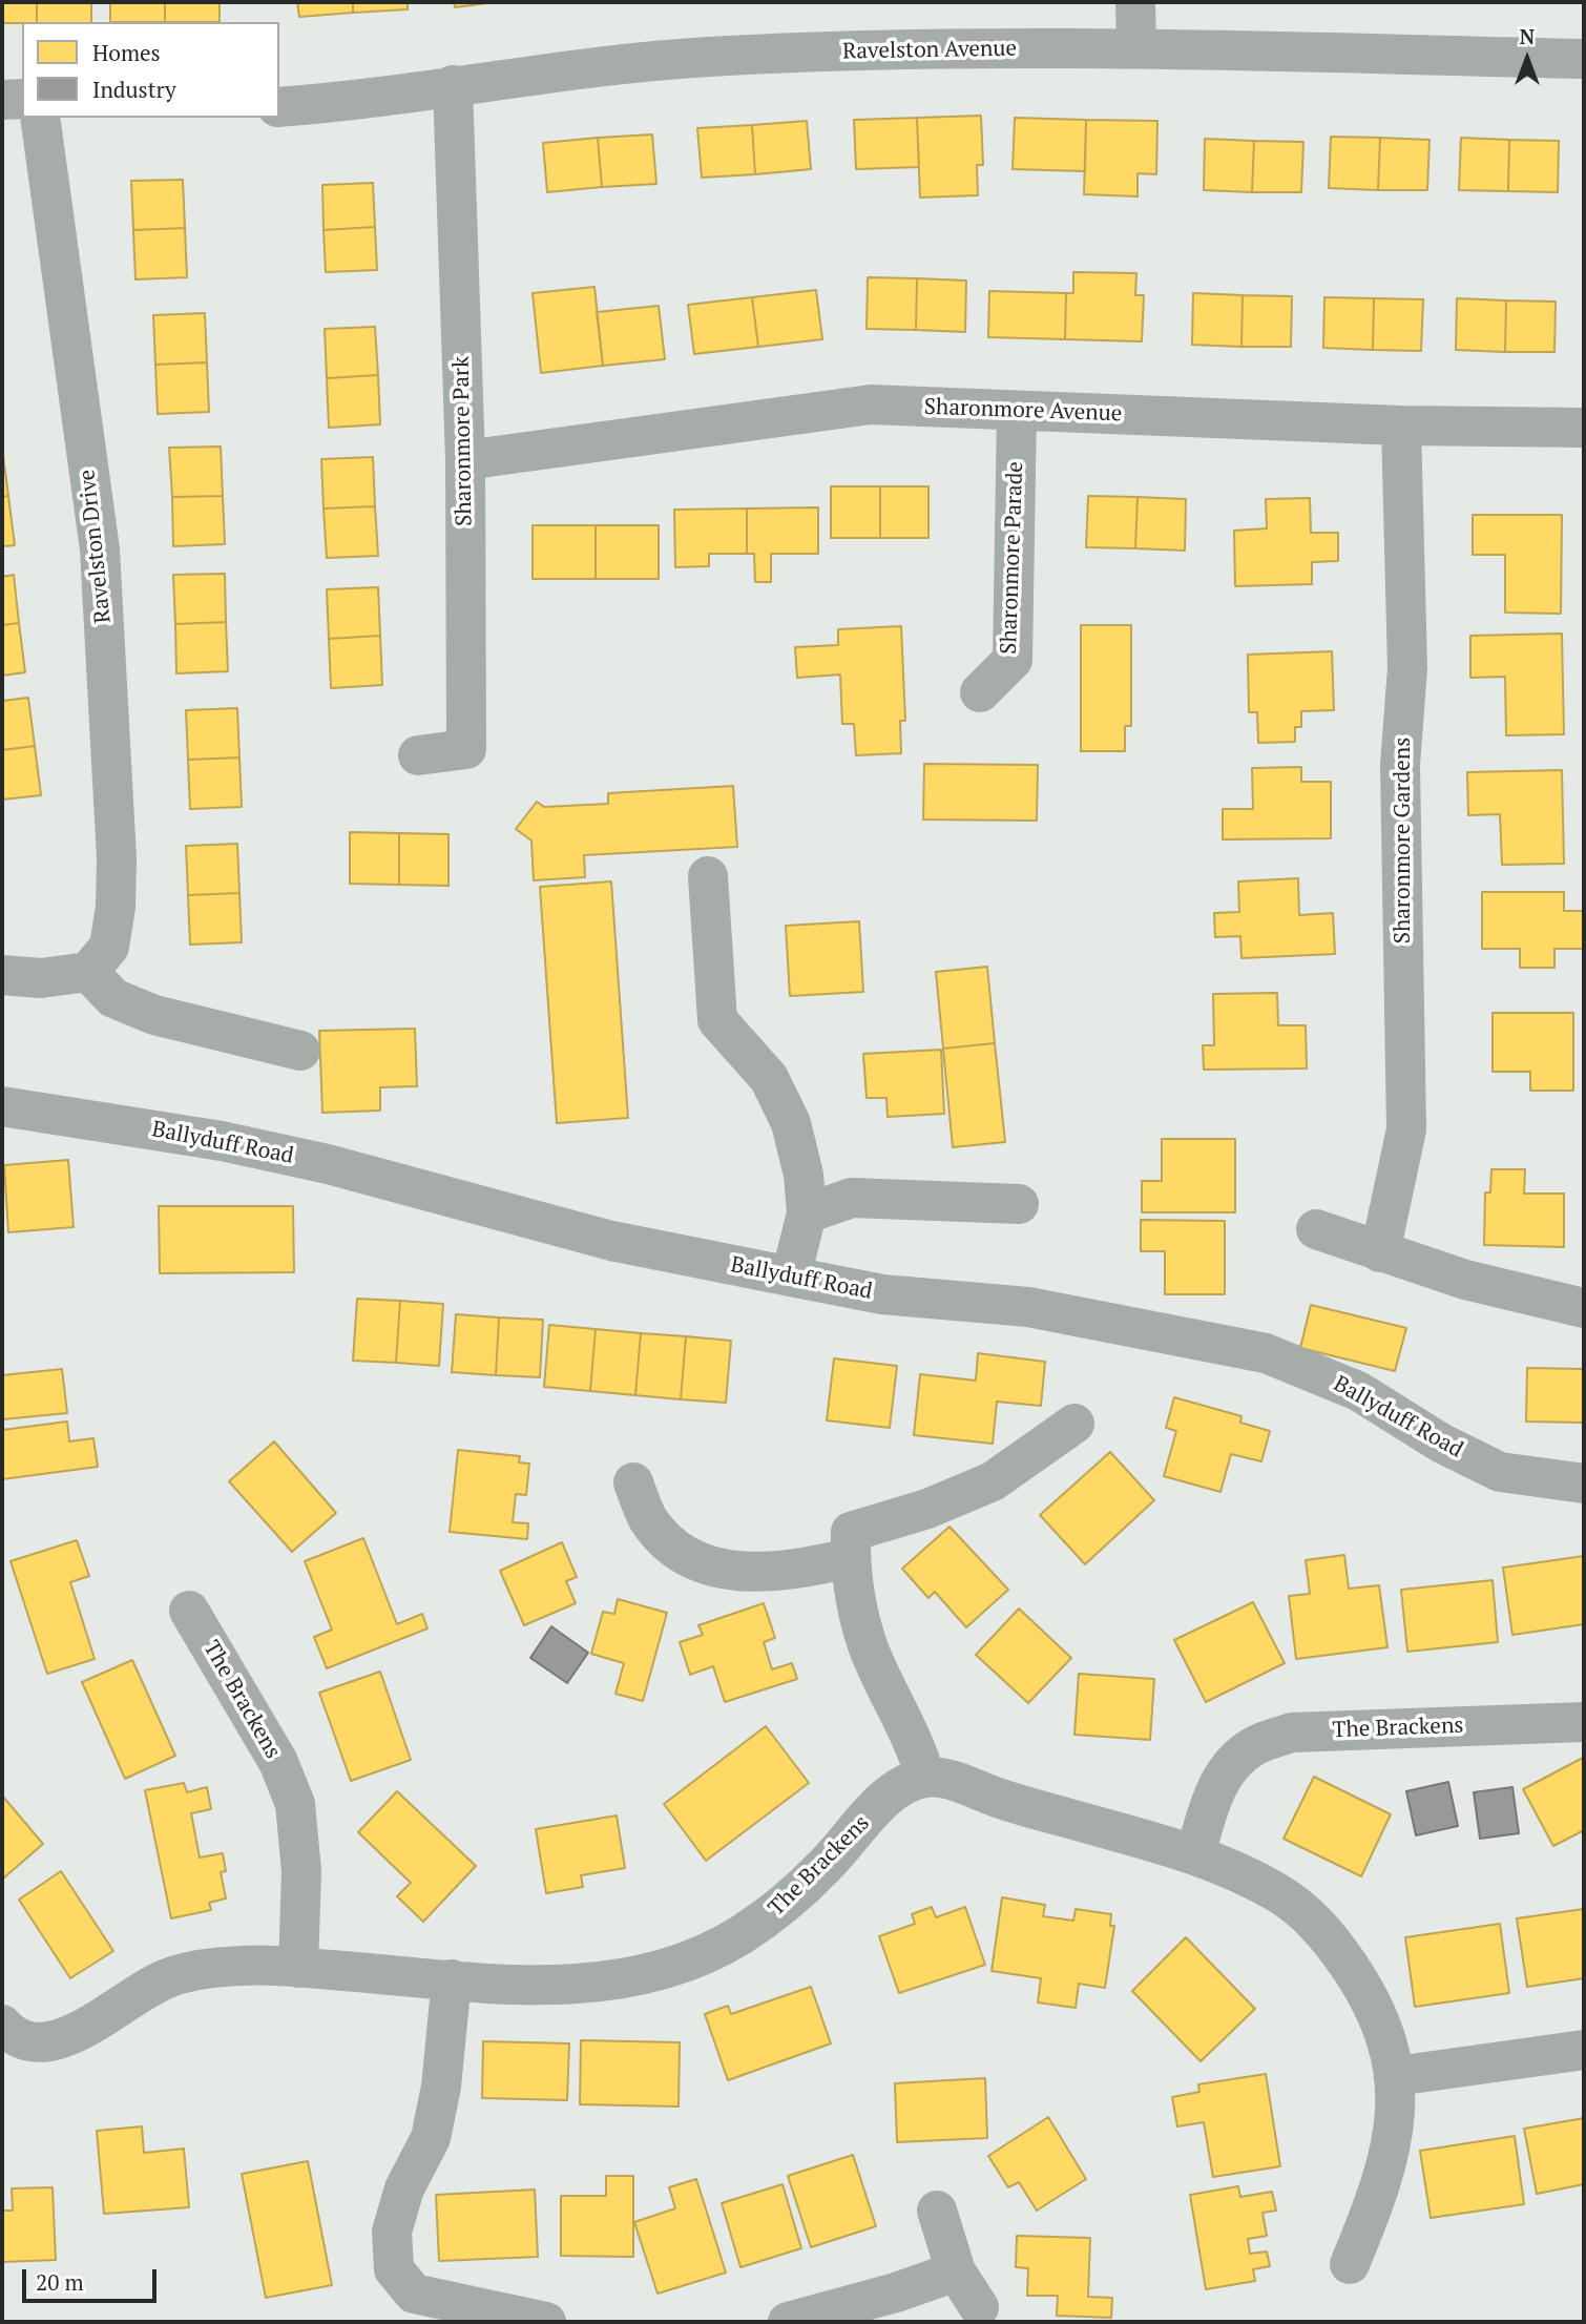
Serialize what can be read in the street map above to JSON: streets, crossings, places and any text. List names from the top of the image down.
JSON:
{
  "streets": {
    "street": [
      "Ravelston Avenue",
      "Sharonmore Avenue",
      "Sharonmore Park",
      "Ravelston Drive",
      "Sharonmore Parade",
      "Sharonmore Gardens",
      "Ballyduff Road",
      "The Brackens"
    ]
  },
  "crossings": [
    ["Ravelston Avenue", "Sharonmore Park"],
    ["Sharonmore Avenue", "Sharonmore Park"],
    ["Sharonmore Avenue", "Sharonmore Parade"],
    ["Sharonmore Avenue", "Sharonmore Gardens"]
  ],
  "legend": ["Homes", "Industry"],
  "scale_bar": "20 m",
  "north": "top"
}
